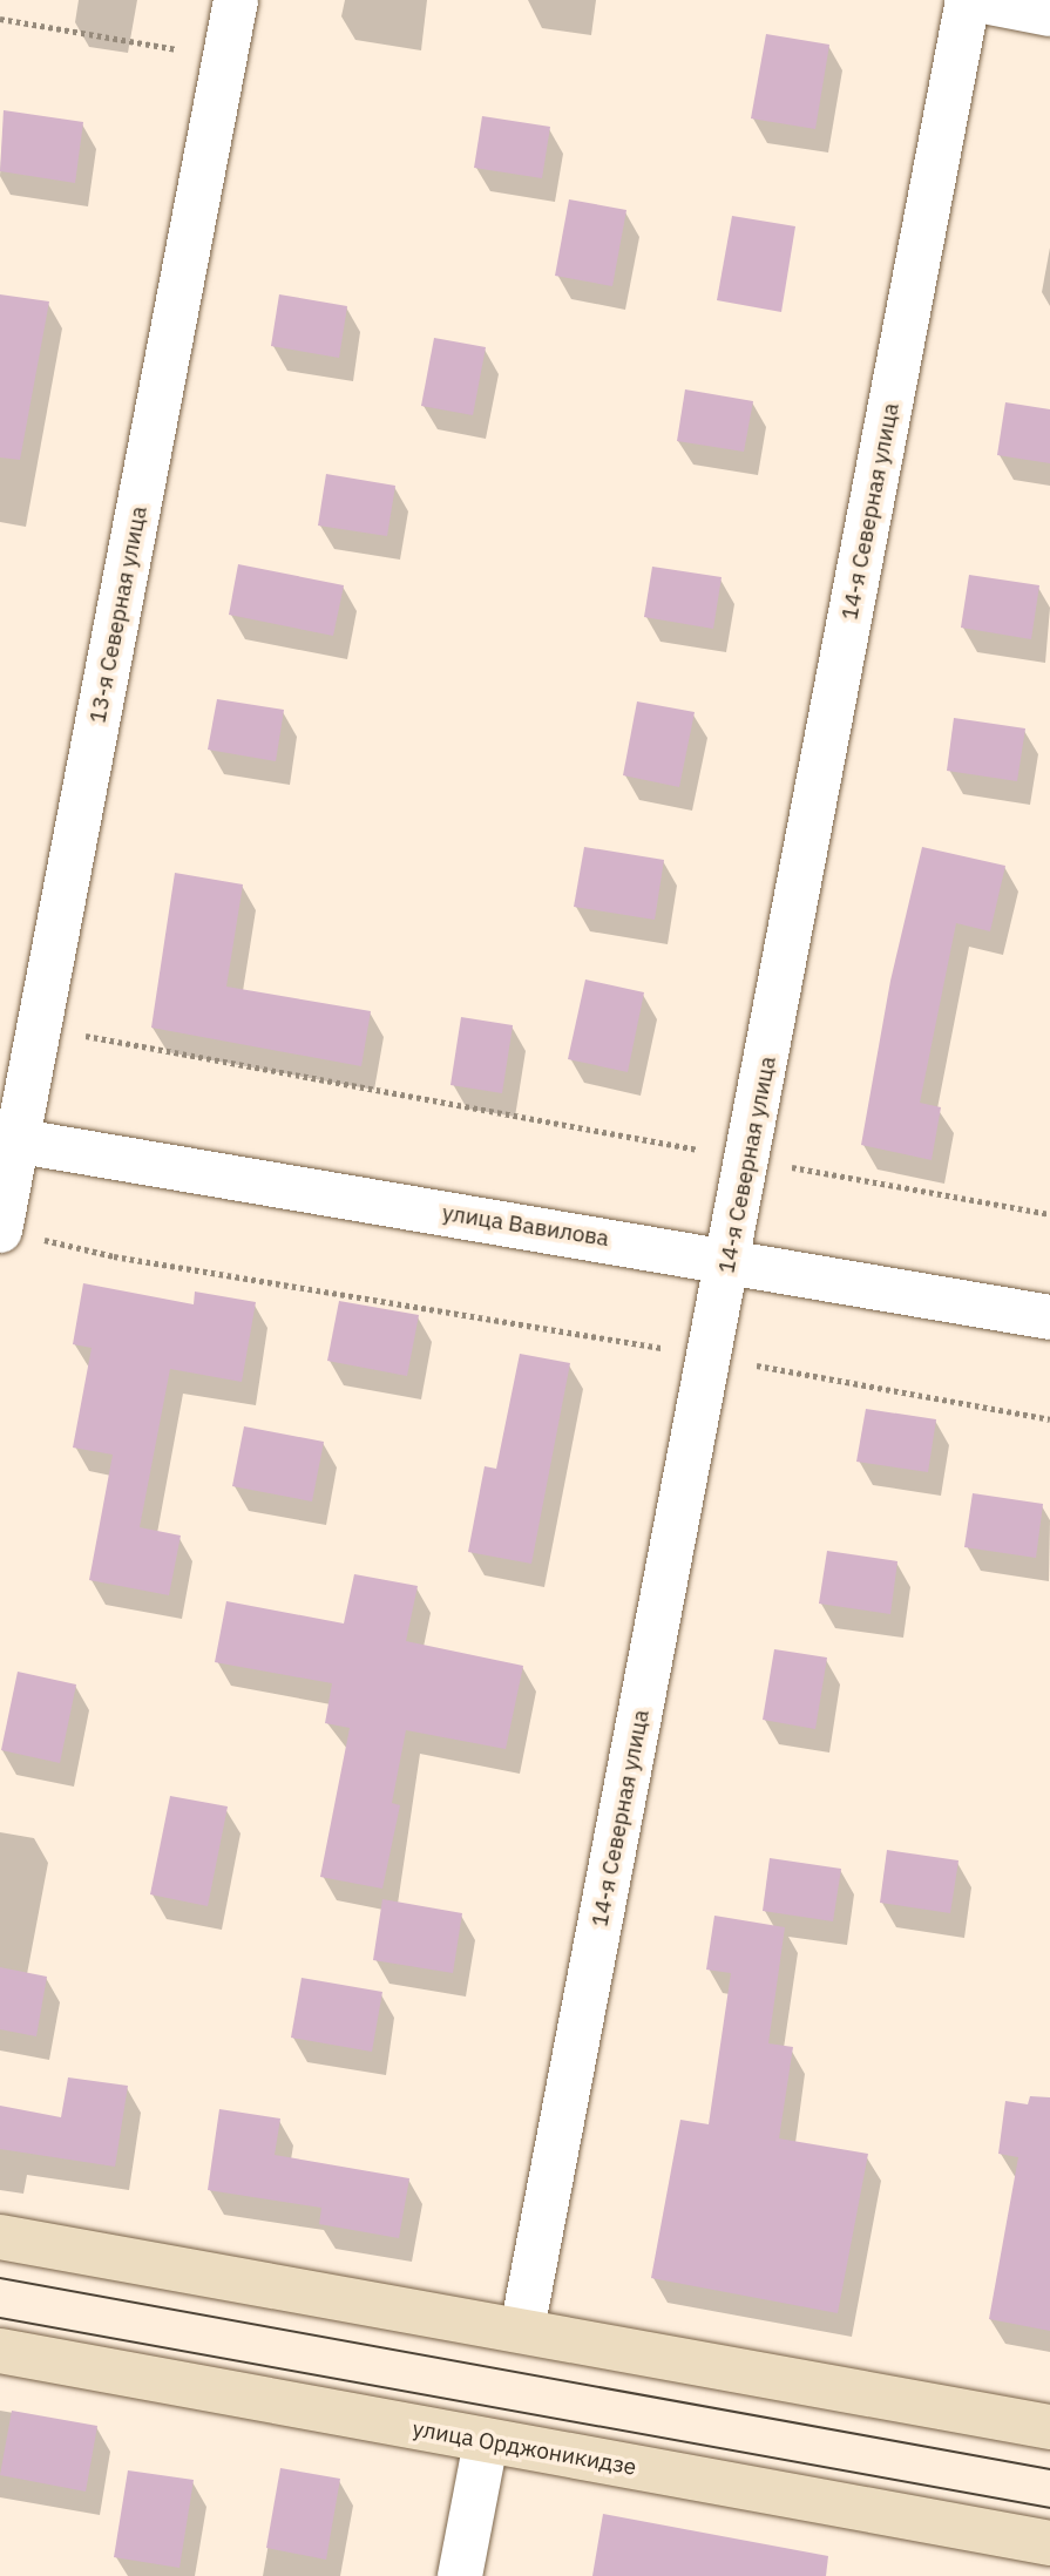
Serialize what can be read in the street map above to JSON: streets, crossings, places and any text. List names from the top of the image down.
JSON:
{
  "streets": {
    "main road": ["улица Орджоникидзе"],
    "street": ["14-я Северная улица", "13-я Северная улица", "улица Вавилова"]
  },
  "crossings": [
    ["14-я Северная улица", "улица Вавилова"],
    ["13-я Северная улица", "улица Вавилова"]
  ]
}
